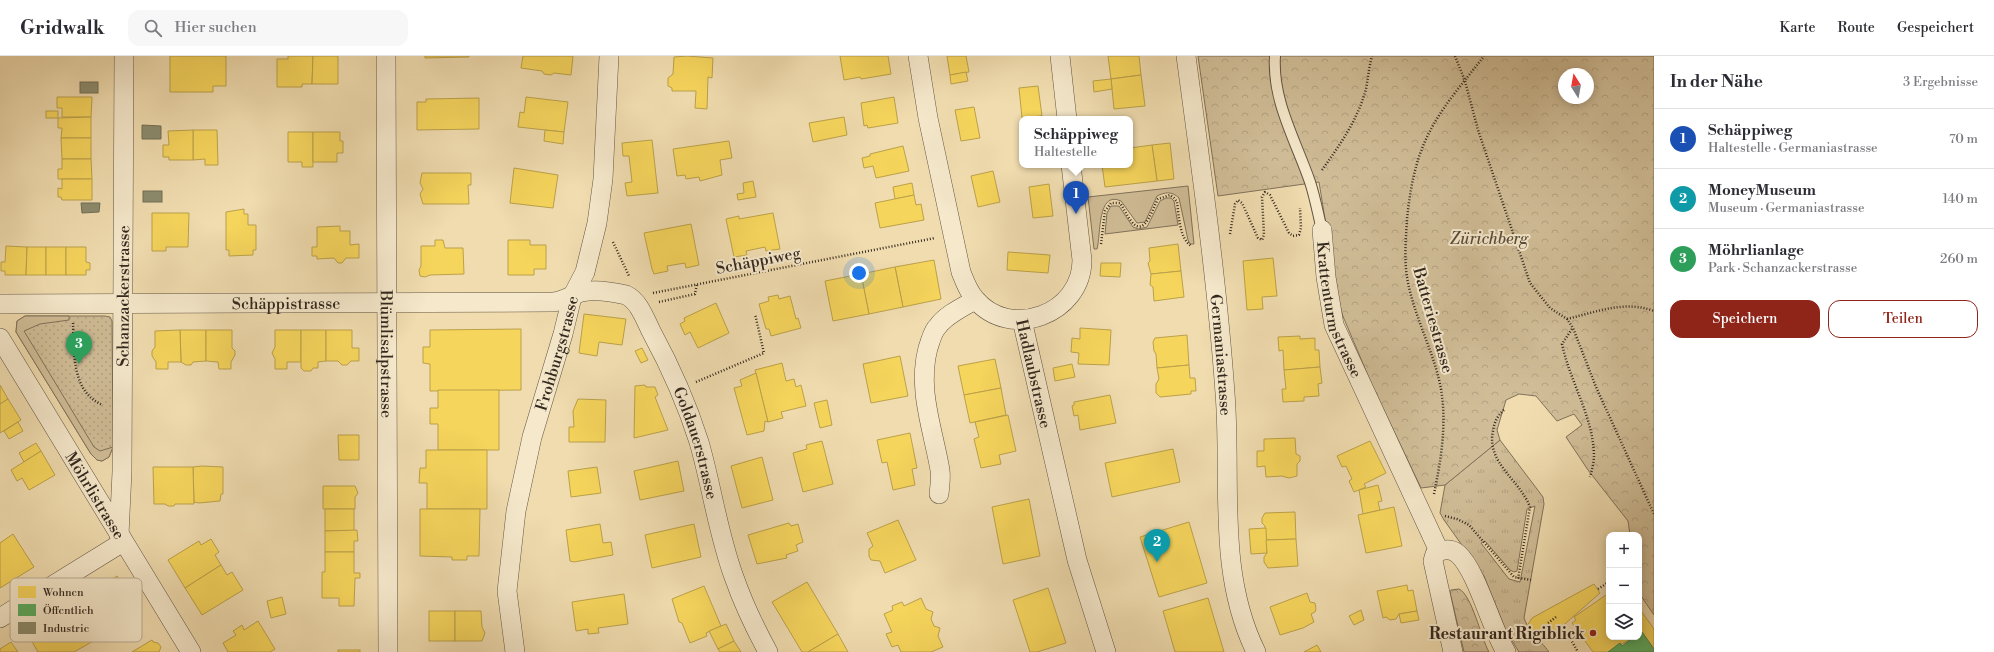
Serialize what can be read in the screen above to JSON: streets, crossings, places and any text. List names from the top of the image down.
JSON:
{
  "streets": {
    "street": [
      "Schanzackerstrasse",
      "Schäppistrasse",
      "Krattenturmstrasse",
      "Blümlisalpstrasse",
      "Frohburgstrasse",
      "Germaniastrasse",
      "Hadlaubstrasse",
      "Goldauerstrasse",
      "Möhrlistrasse"
    ],
    "path": ["Schäppiweg", "Batteriestrasse"]
  },
  "crossings": [
    ["Schanzackerstrasse", "Schäppistrasse"],
    ["Schanzackerstrasse", "Möhrlistrasse"],
    ["Schäppistrasse", "Blümlisalpstrasse"],
    ["Schäppistrasse", "Frohburgstrasse"],
    ["Schäppistrasse", "Goldauerstrasse"],
    ["Krattenturmstrasse", "Batteriestrasse"],
    ["Frohburgstrasse", "Goldauerstrasse"]
  ],
  "parks": ["Zürichberg"],
  "places": ["Restaurant Rigiblick"],
  "legend": ["Wohnen", "Öffentlich", "Industrie"],
  "north": "top",
  "page": {
    "header": "Gridwalk",
    "search": "Hier suchen",
    "nav": ["Karte", "Route", "Gespeichert"],
    "heading": ["In der Nähe", "3 Ergebnisse"],
    "list": [
      {
        "mark": "1",
        "name": "Schäppiweg",
        "note": "Haltestelle · Germaniastrasse",
        "value": "70 m"
      },
      {
        "mark": "2",
        "name": "MoneyMuseum",
        "note": "Museum · Germaniastrasse",
        "value": "140 m"
      },
      {
        "mark": "3",
        "name": "Möhrlianlage",
        "note": "Park · Schanzackerstrasse",
        "value": "260 m"
      }
    ],
    "popup": ["Schäppiweg", "Haltestelle"],
    "pins": ["1", "3", "2"],
    "buttons": ["Speichern", "Teilen"],
    "map_buttons": ["+", "−"]
  }
}
